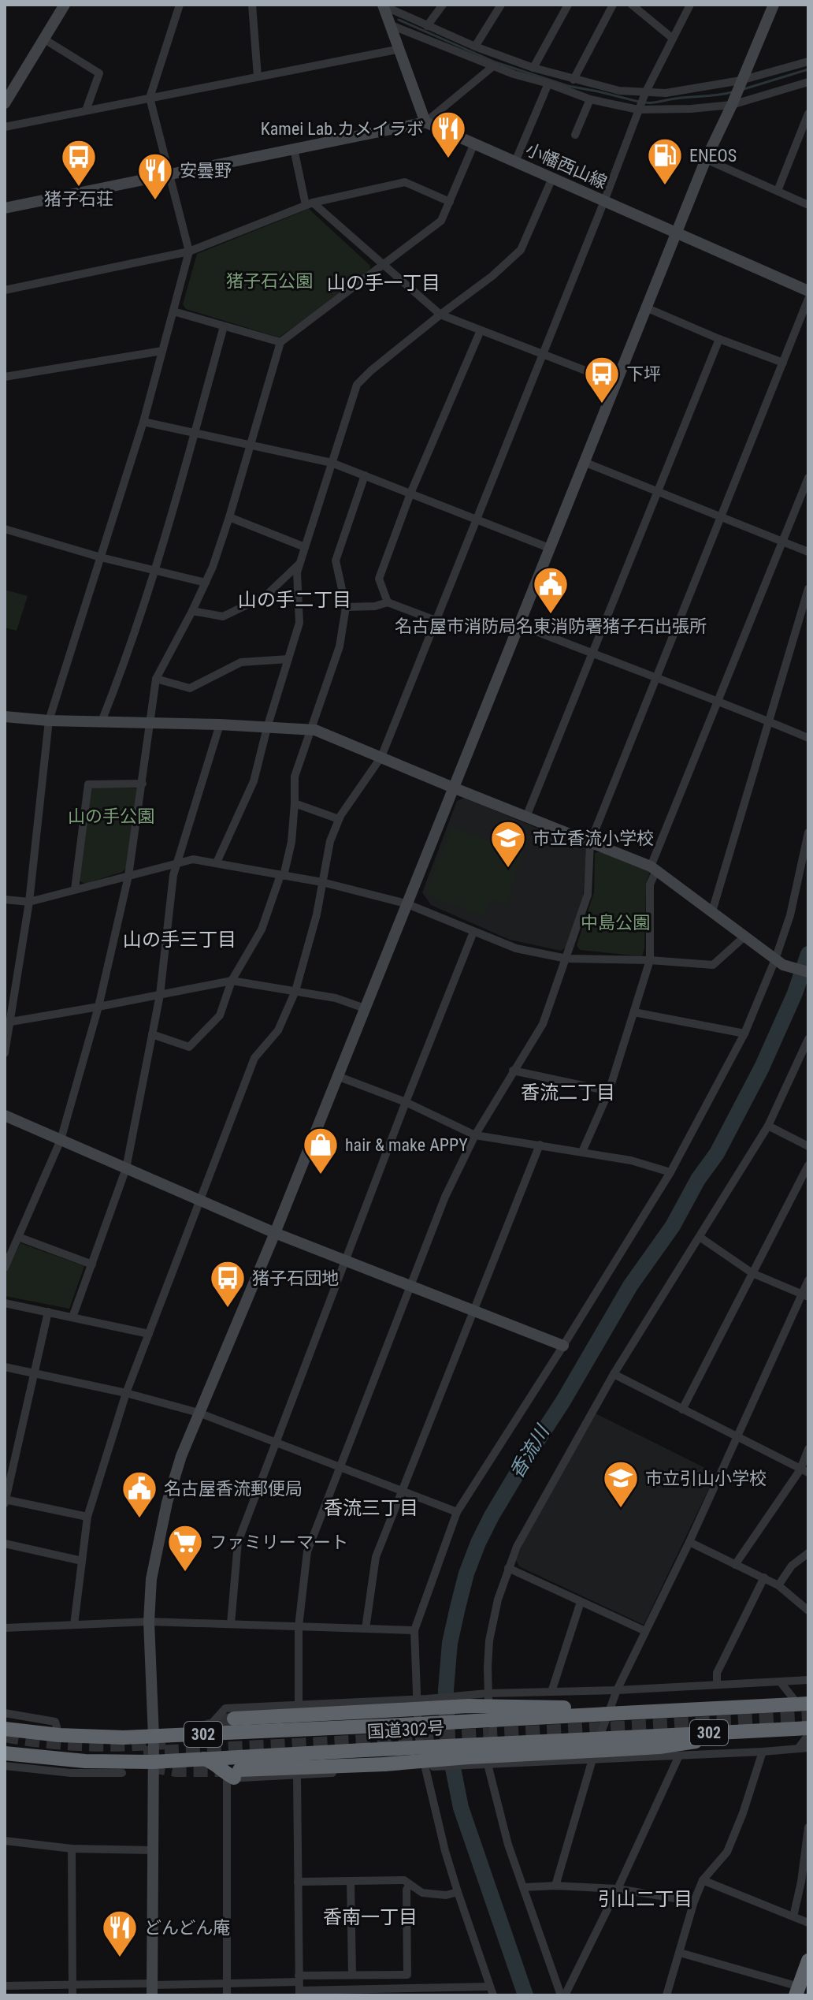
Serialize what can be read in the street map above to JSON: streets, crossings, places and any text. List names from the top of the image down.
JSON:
{
  "streets": {
    "highway": ["国道302号", "302"],
    "street": ["小幡西山線"]
  },
  "districts": [
    "山の手一丁目",
    "山の手二丁目",
    "山の手三丁目",
    "香流二丁目",
    "香流三丁目",
    "引山二丁目",
    "香南一丁目"
  ],
  "water": ["香流川"],
  "parks": ["猪子石公園", "山の手公園", "中島公園"],
  "places": {
    "restaurant": ["Kamei Lab.カメイラボ", "安曇野", "どんどん庵"],
    "fuel station": ["ENEOS"],
    "bus stop": ["猪子石荘", "下坪", "猪子石団地"],
    "public building": ["名古屋市消防局名東消防署猪子石出張所", "名古屋香流郵便局"],
    "school or university": ["市立香流小学校", "市立引山小学校"],
    "shop": ["hair & make APPY"],
    "supermarket": ["ファミリーマート"]
  }
}
